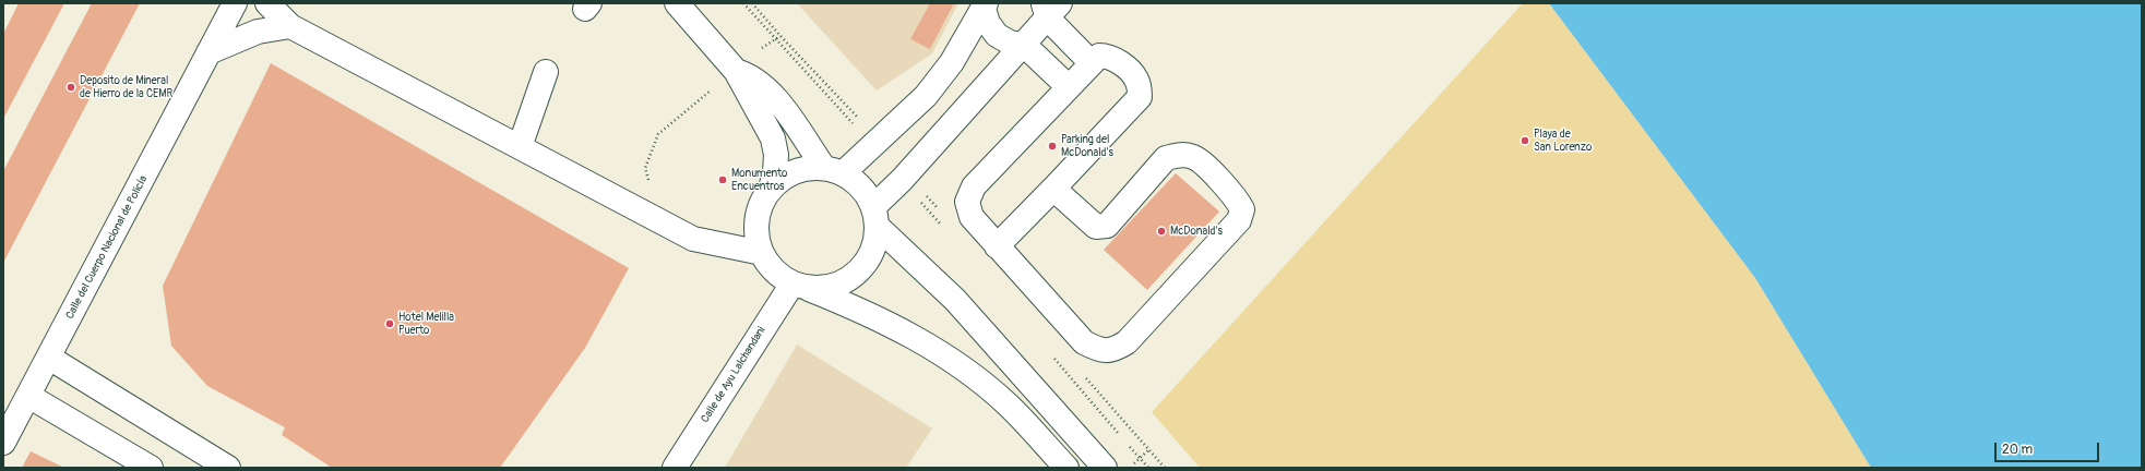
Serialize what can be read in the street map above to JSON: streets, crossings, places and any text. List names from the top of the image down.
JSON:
{
  "streets": {
    "street": ["Calle del Cuerpo Nacional de Policía", "Calle de Ayu Lalchandani"]
  },
  "places": [
    "Deposito de Mineral de Hierro de la CEMR",
    "Playa de San Lorenzo",
    "Parking del McDonald's",
    "Monumento Encuentros",
    "McDonald's",
    "Hotel Melilla Puerto"
  ],
  "scale_bar": "20 m"
}
